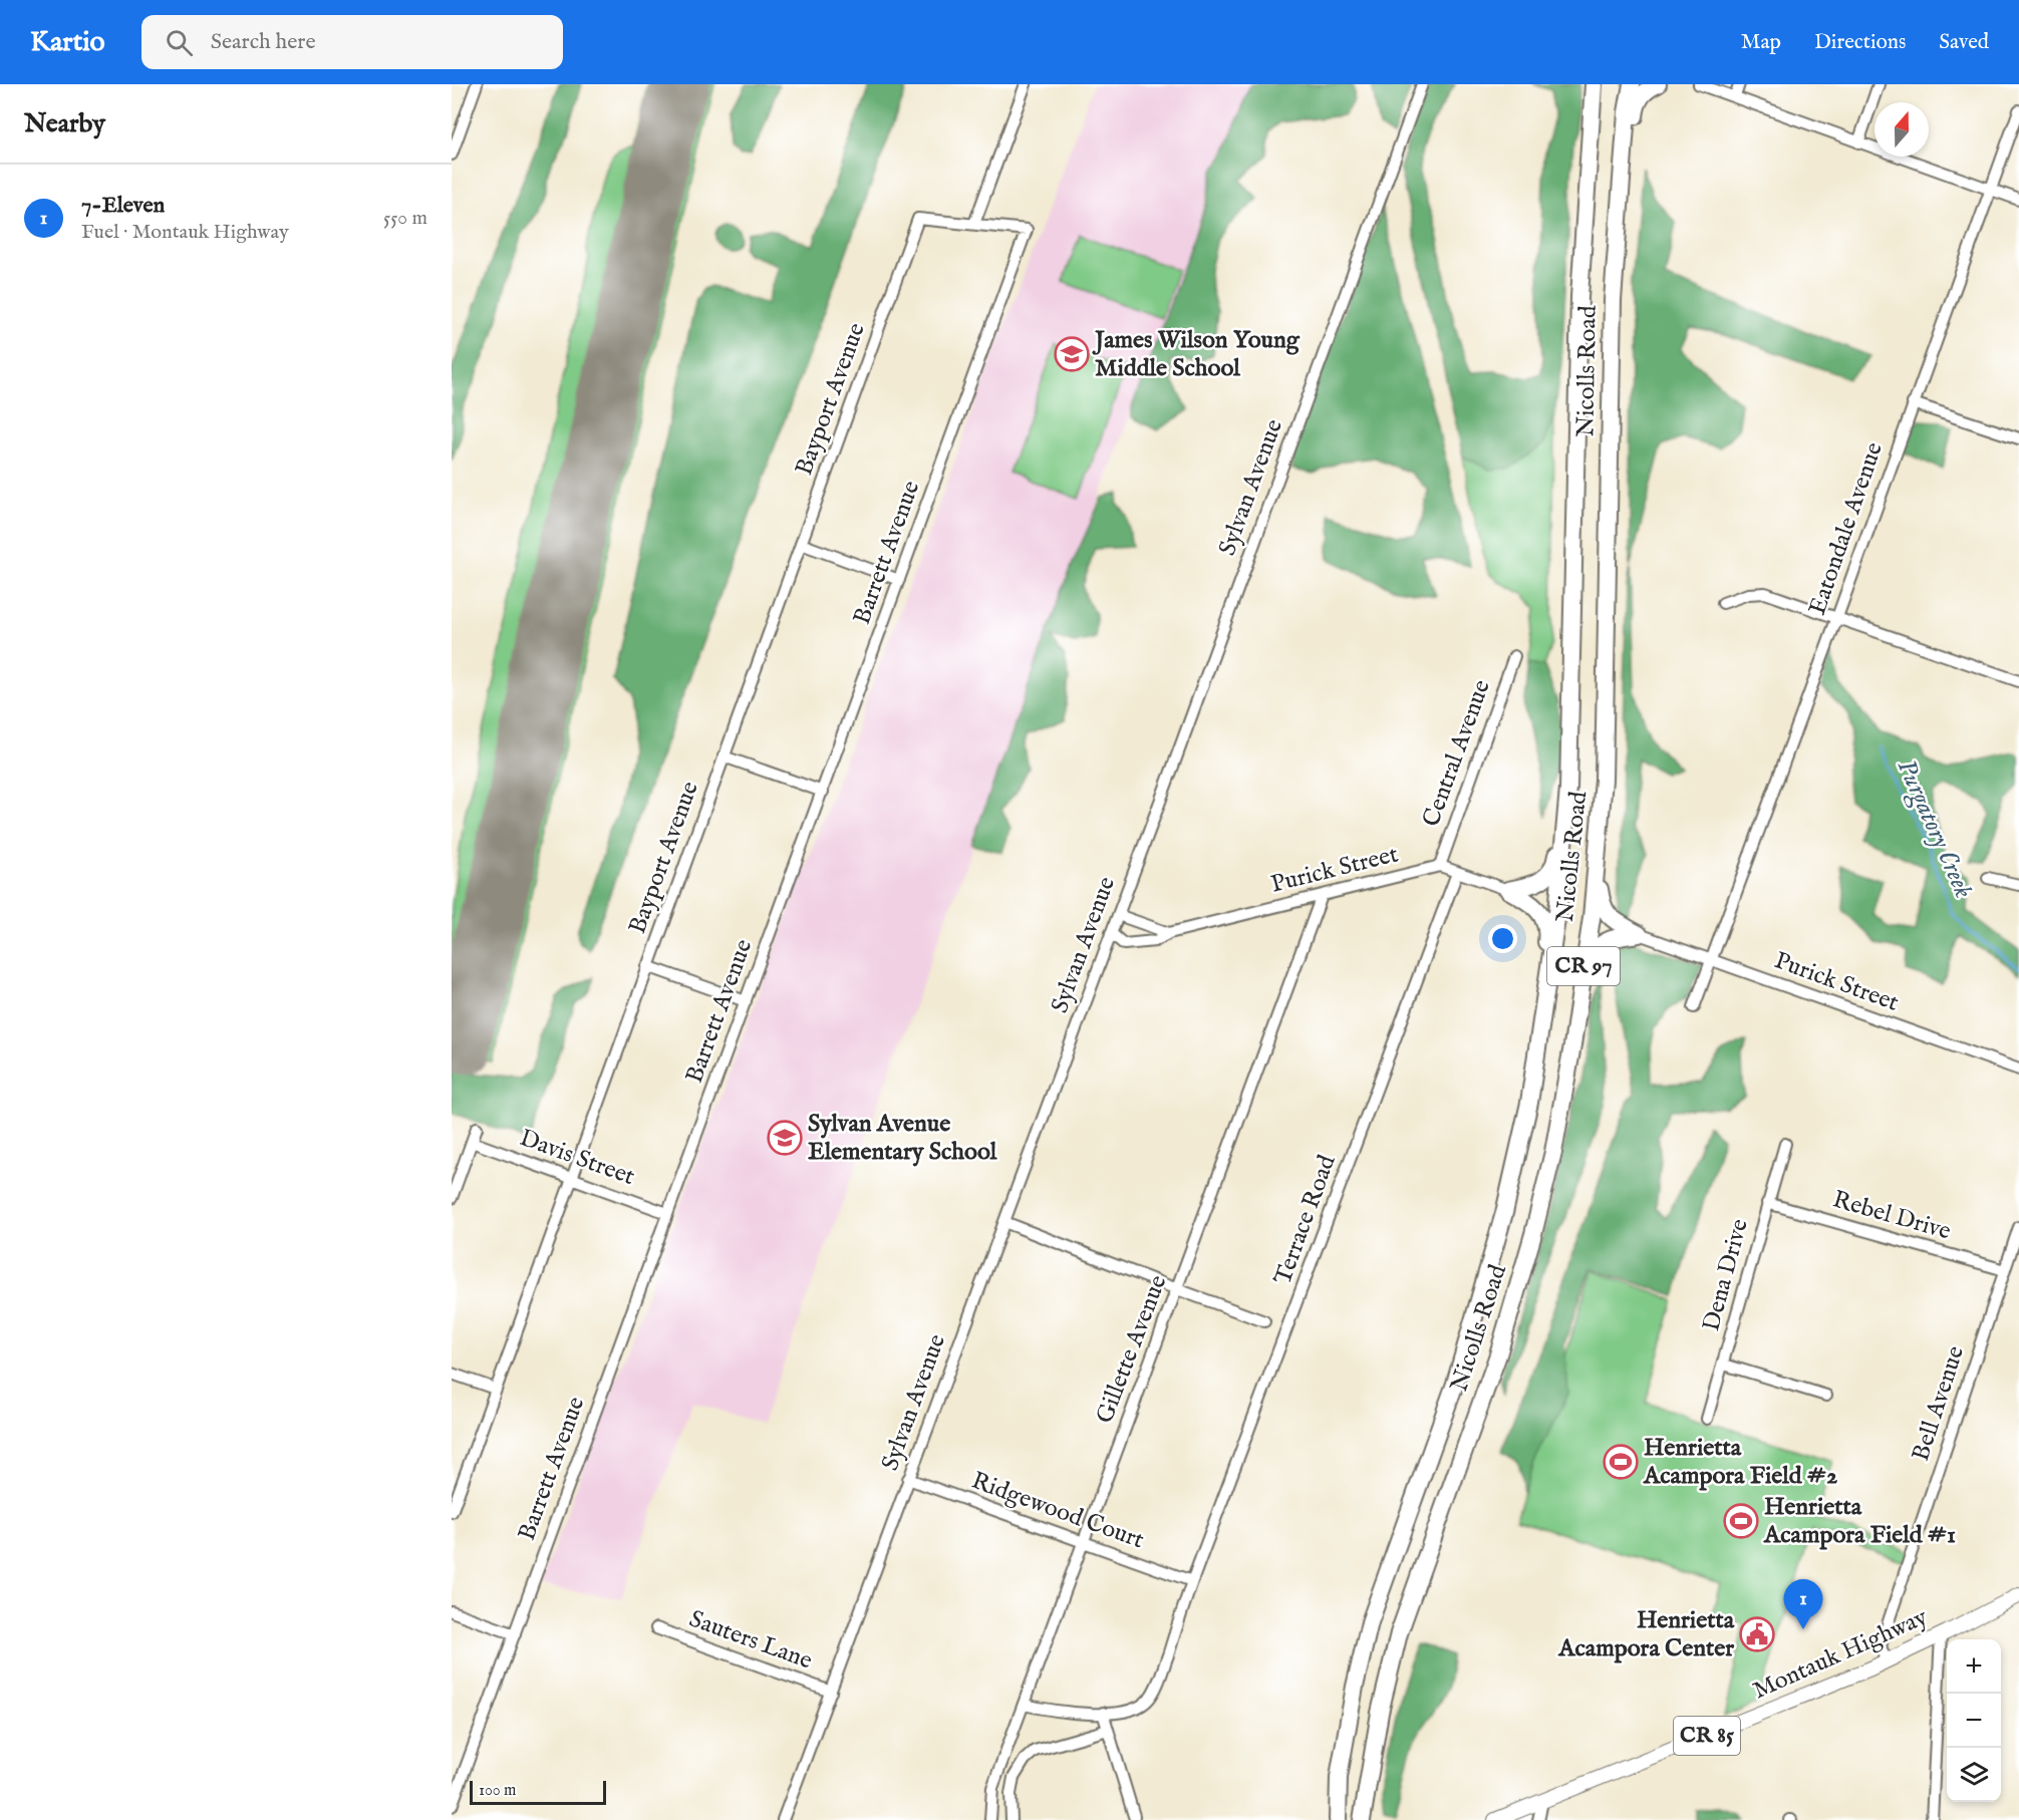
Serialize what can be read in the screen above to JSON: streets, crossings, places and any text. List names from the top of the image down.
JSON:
{
  "streets": {
    "highway": ["Nicolls Road", "CR 97"],
    "main road": ["Montauk Highway", "CR 85"],
    "street": [
      "Bayport Avenue",
      "Sylvan Avenue",
      "Eatondale Avenue",
      "Barrett Avenue",
      "Central Avenue",
      "Purick Street",
      "Davis Street",
      "Rebel Drive",
      "Terrace Road",
      "Dena Drive",
      "Gillette Avenue",
      "Bell Avenue",
      "Ridgewood Court",
      "Sauters Lane"
    ]
  },
  "crossings": [
    ["Bayport Avenue", "Barrett Avenue"],
    ["Bayport Avenue", "Davis Street"],
    ["Sylvan Avenue", "Purick Street"],
    ["Sylvan Avenue", "Ridgewood Court"],
    ["Sylvan Avenue", "Sauters Lane"],
    ["Eatondale Avenue", "Purick Street"],
    ["Barrett Avenue", "Davis Street"],
    ["Central Avenue", "Purick Street"],
    ["Purick Street", "Gillette Avenue"],
    ["Rebel Drive", "Dena Drive"],
    ["Rebel Drive", "Bell Avenue"],
    ["Terrace Road", "Gillette Avenue"],
    ["Terrace Road", "Ridgewood Court"],
    ["Gillette Avenue", "Ridgewood Court"],
    ["Bell Avenue", "Montauk Highway"],
    ["Montauk Highway", "CR 85"]
  ],
  "water": ["Purgatory Creek"],
  "places": {
    "school or university": ["James Wilson Young Middle School", "Sylvan Avenue Elementary School"],
    "sports": ["Henrietta Acampora Field #2", "Henrietta Acampora Field #1"],
    "public building": ["Henrietta Acampora Center"]
  },
  "scale_bar": "100 m",
  "north": "top",
  "page": {
    "header": "Kartio",
    "search": "Search here",
    "nav": ["Map", "Directions", "Saved"],
    "heading": "Nearby",
    "list": [
      {
        "mark": "1",
        "name": "7-Eleven",
        "note": "Fuel · Montauk Highway",
        "value": "550 m"
      }
    ],
    "pins": "1",
    "map_buttons": ["+", "−"],
    "scale": "100 m"
  }
}
